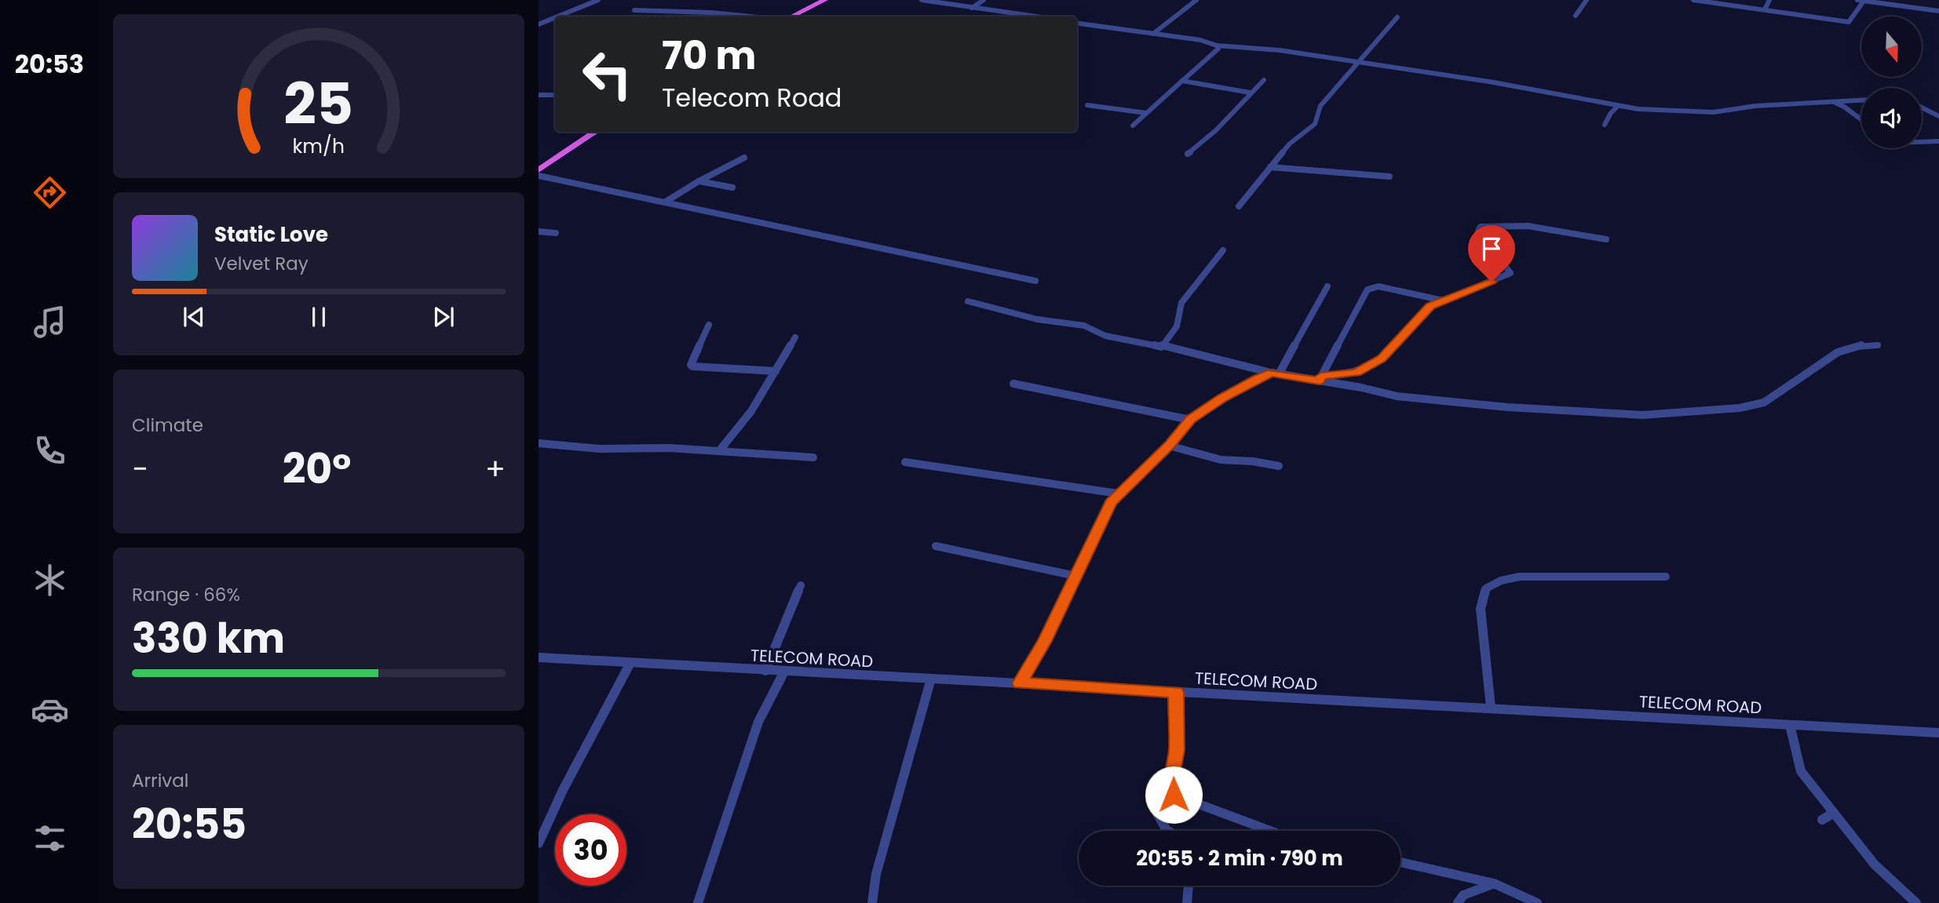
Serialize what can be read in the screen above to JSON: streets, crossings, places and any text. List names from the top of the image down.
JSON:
{
  "streets": {
    "street": ["TELECOM ROAD"]
  },
  "north": "bottom",
  "page": {
    "tabs": "20:53",
    "turn": ["70 m", "Telecom Road"],
    "song": ["Static Love", "Velvet Ray"],
    "tile": [
      "Climate",
      ["Range · 66%", "330 km"],
      ["Arrival", "20:55"]
    ],
    "heat": ["−", "20°", "+"],
    "limit": "30",
    "trip": "20:55 · 2 min · 790 m",
    "gauge": ["25", "km/h"]
  }
}
